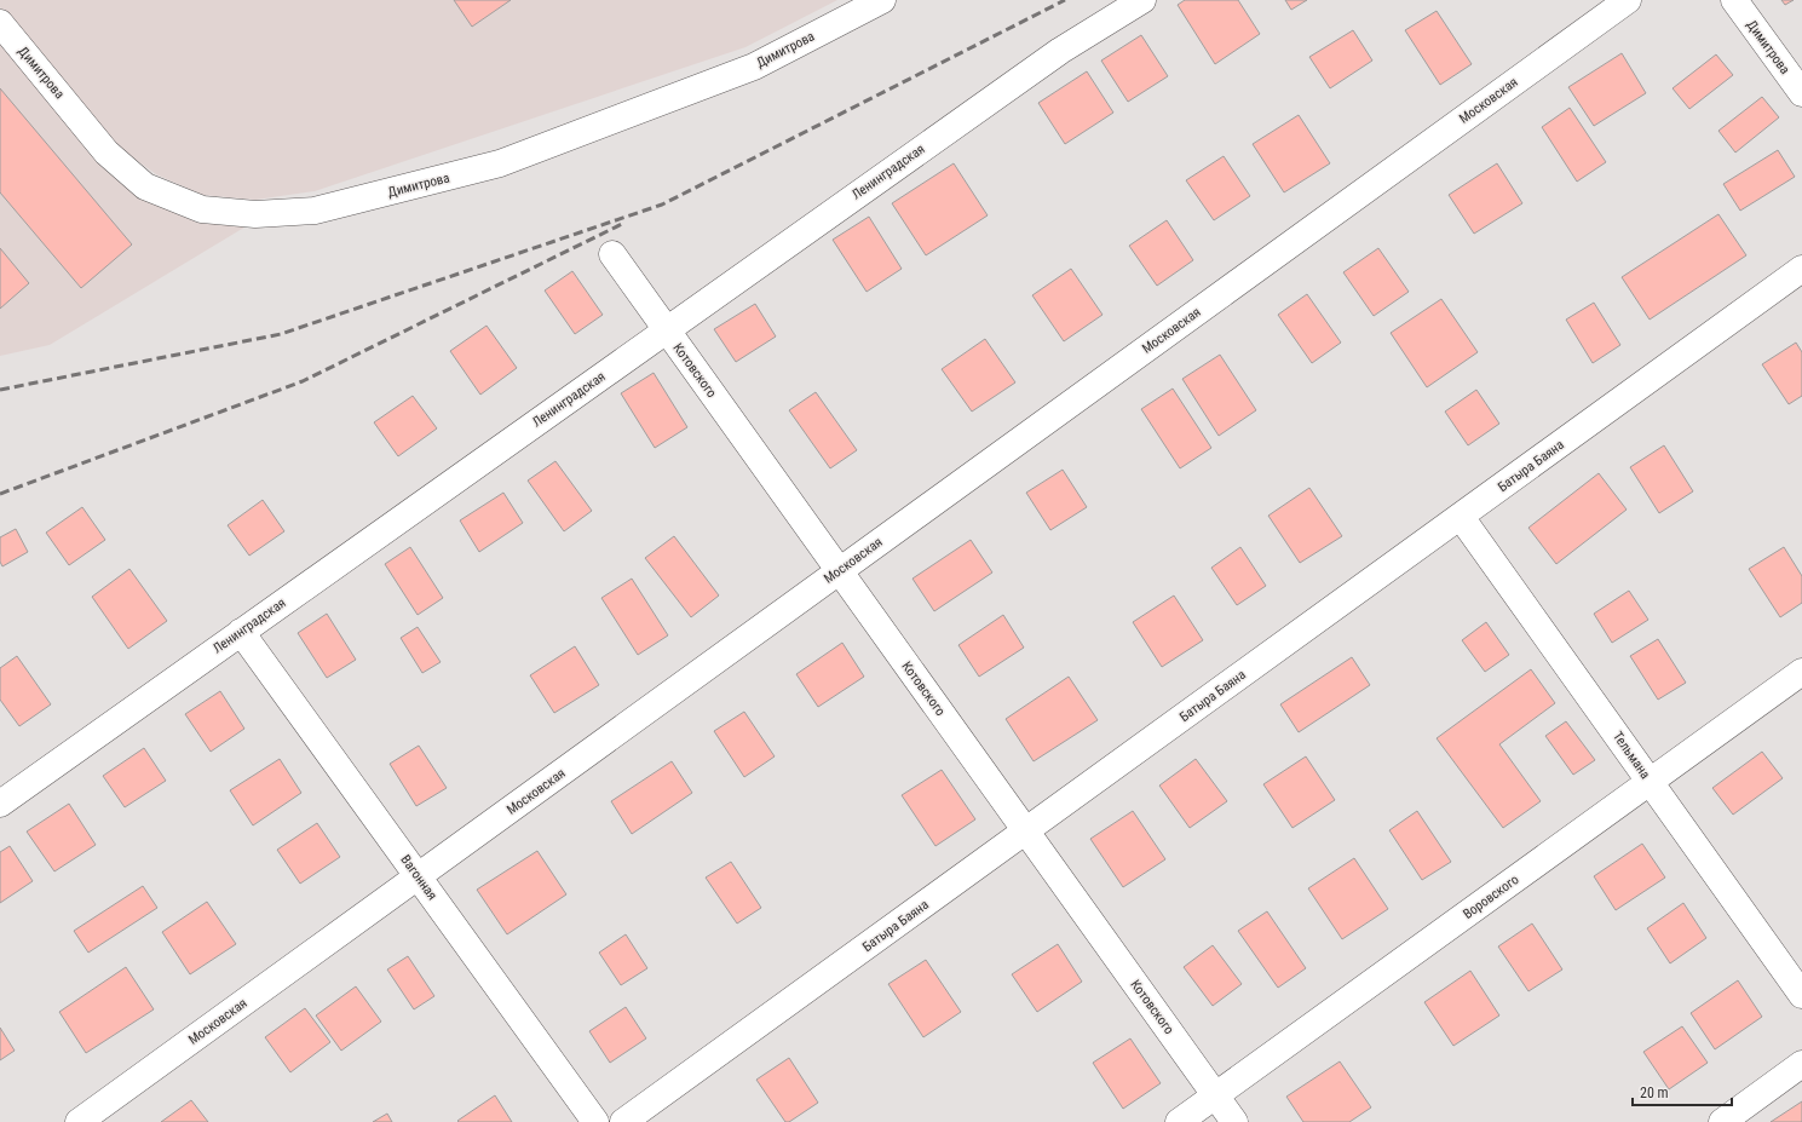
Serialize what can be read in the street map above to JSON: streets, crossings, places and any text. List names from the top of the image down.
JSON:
{
  "streets": {
    "street": [
      "Димитрова",
      "Московская",
      "Ленинградская",
      "Котовского",
      "Батыра Баяна",
      "Тельмана",
      "Вагонная",
      "Воровского"
    ]
  },
  "crossings": [
    ["Московская", "Котовского"],
    ["Московская", "Вагонная"],
    ["Ленинградская", "Котовского"],
    ["Ленинградская", "Вагонная"],
    ["Котовского", "Батыра Баяна"],
    ["Котовского", "Воровского"],
    ["Батыра Баяна", "Тельмана"],
    ["Тельмана", "Воровского"]
  ],
  "scale_bar": "20 m"
}
